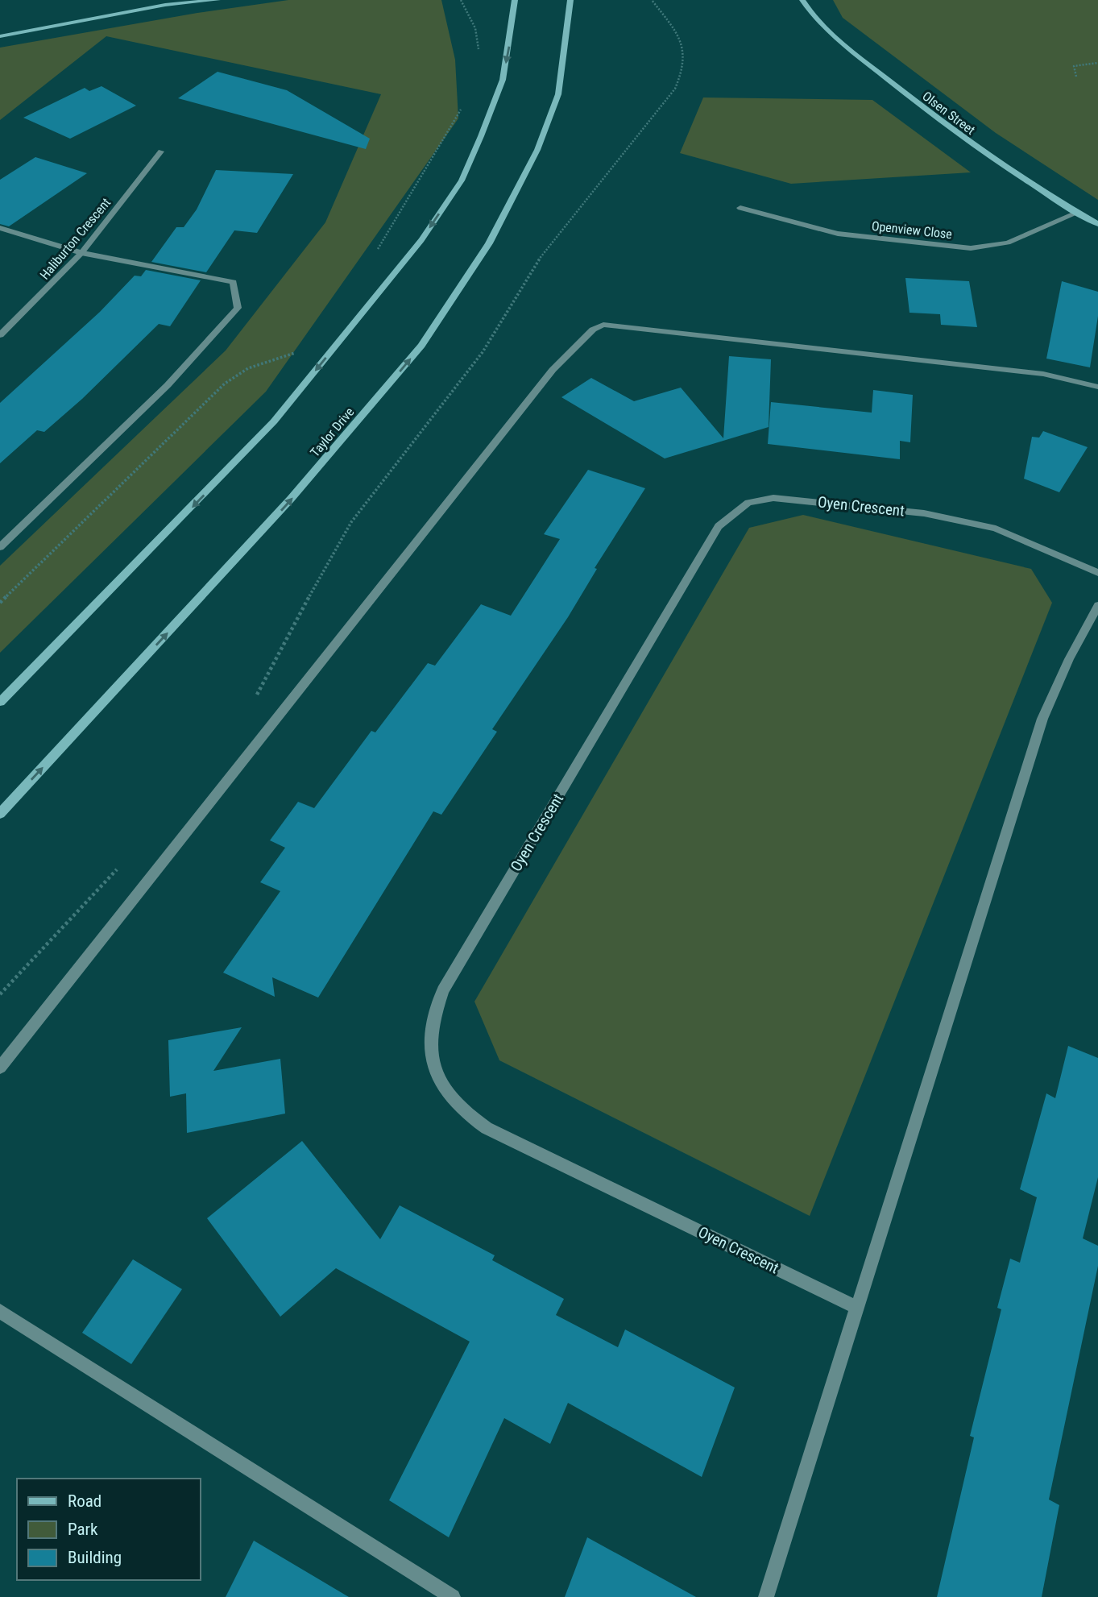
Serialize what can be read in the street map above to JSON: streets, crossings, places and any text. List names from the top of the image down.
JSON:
{
  "streets": {
    "main road": ["Olsen Street", "Taylor Drive"],
    "street": ["Openview Close", "Haliburton Crescent", "Oyen Crescent"]
  },
  "crossings": [
    ["Olsen Street", "Openview Close"]
  ],
  "legend": ["Road", "Park", "Building"]
}
